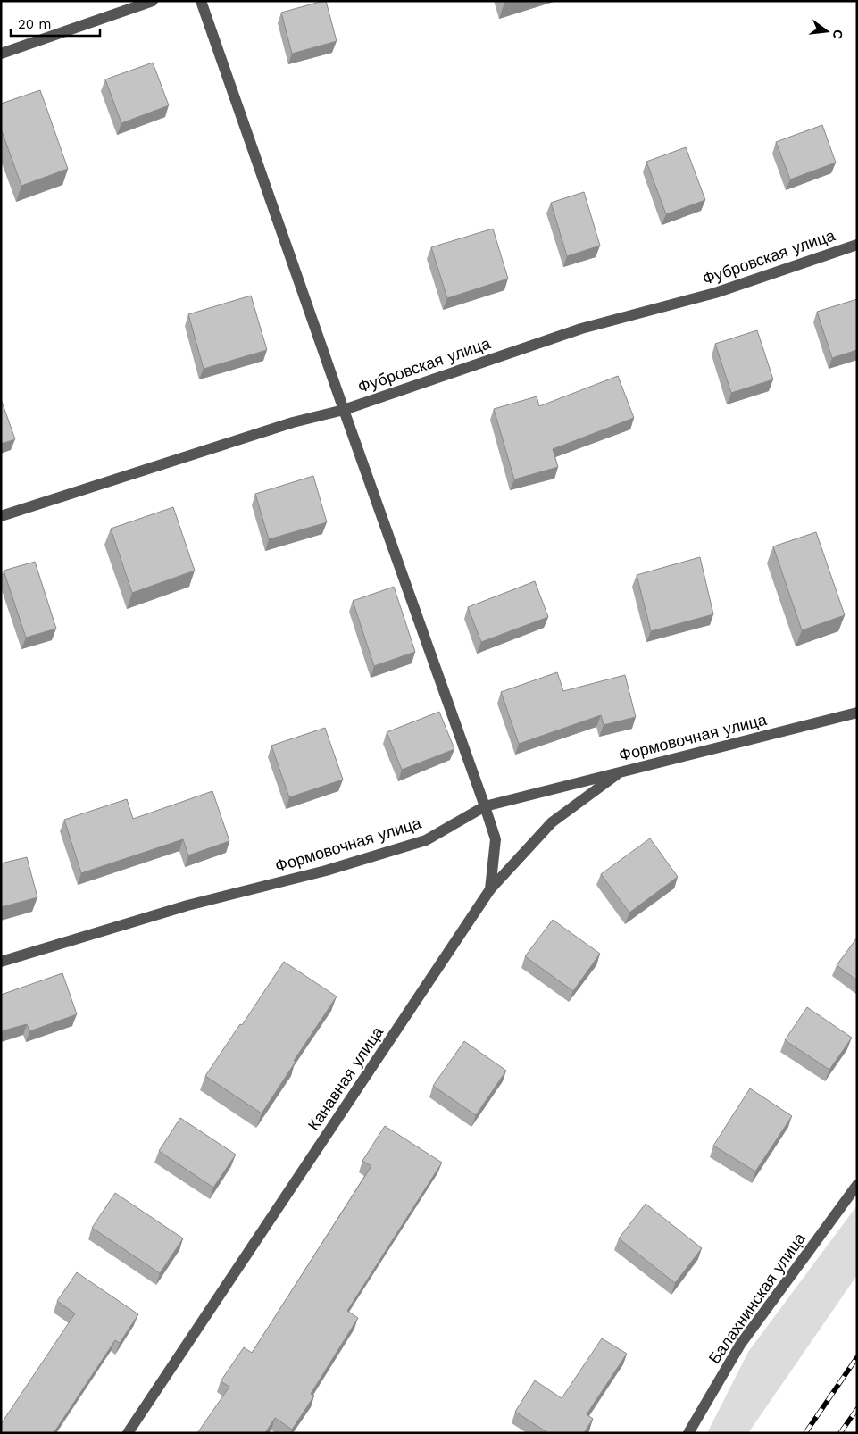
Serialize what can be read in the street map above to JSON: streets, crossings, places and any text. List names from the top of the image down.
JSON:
{
  "streets": {
    "street": [
      "Фубровская улица",
      "Формовочная улица",
      "Канавная улица",
      "Балахнинская улица"
    ]
  },
  "crossings": [
    ["Формовочная улица", "Канавная улица"]
  ],
  "scale_bar": "20 m",
  "north": "right"
}
